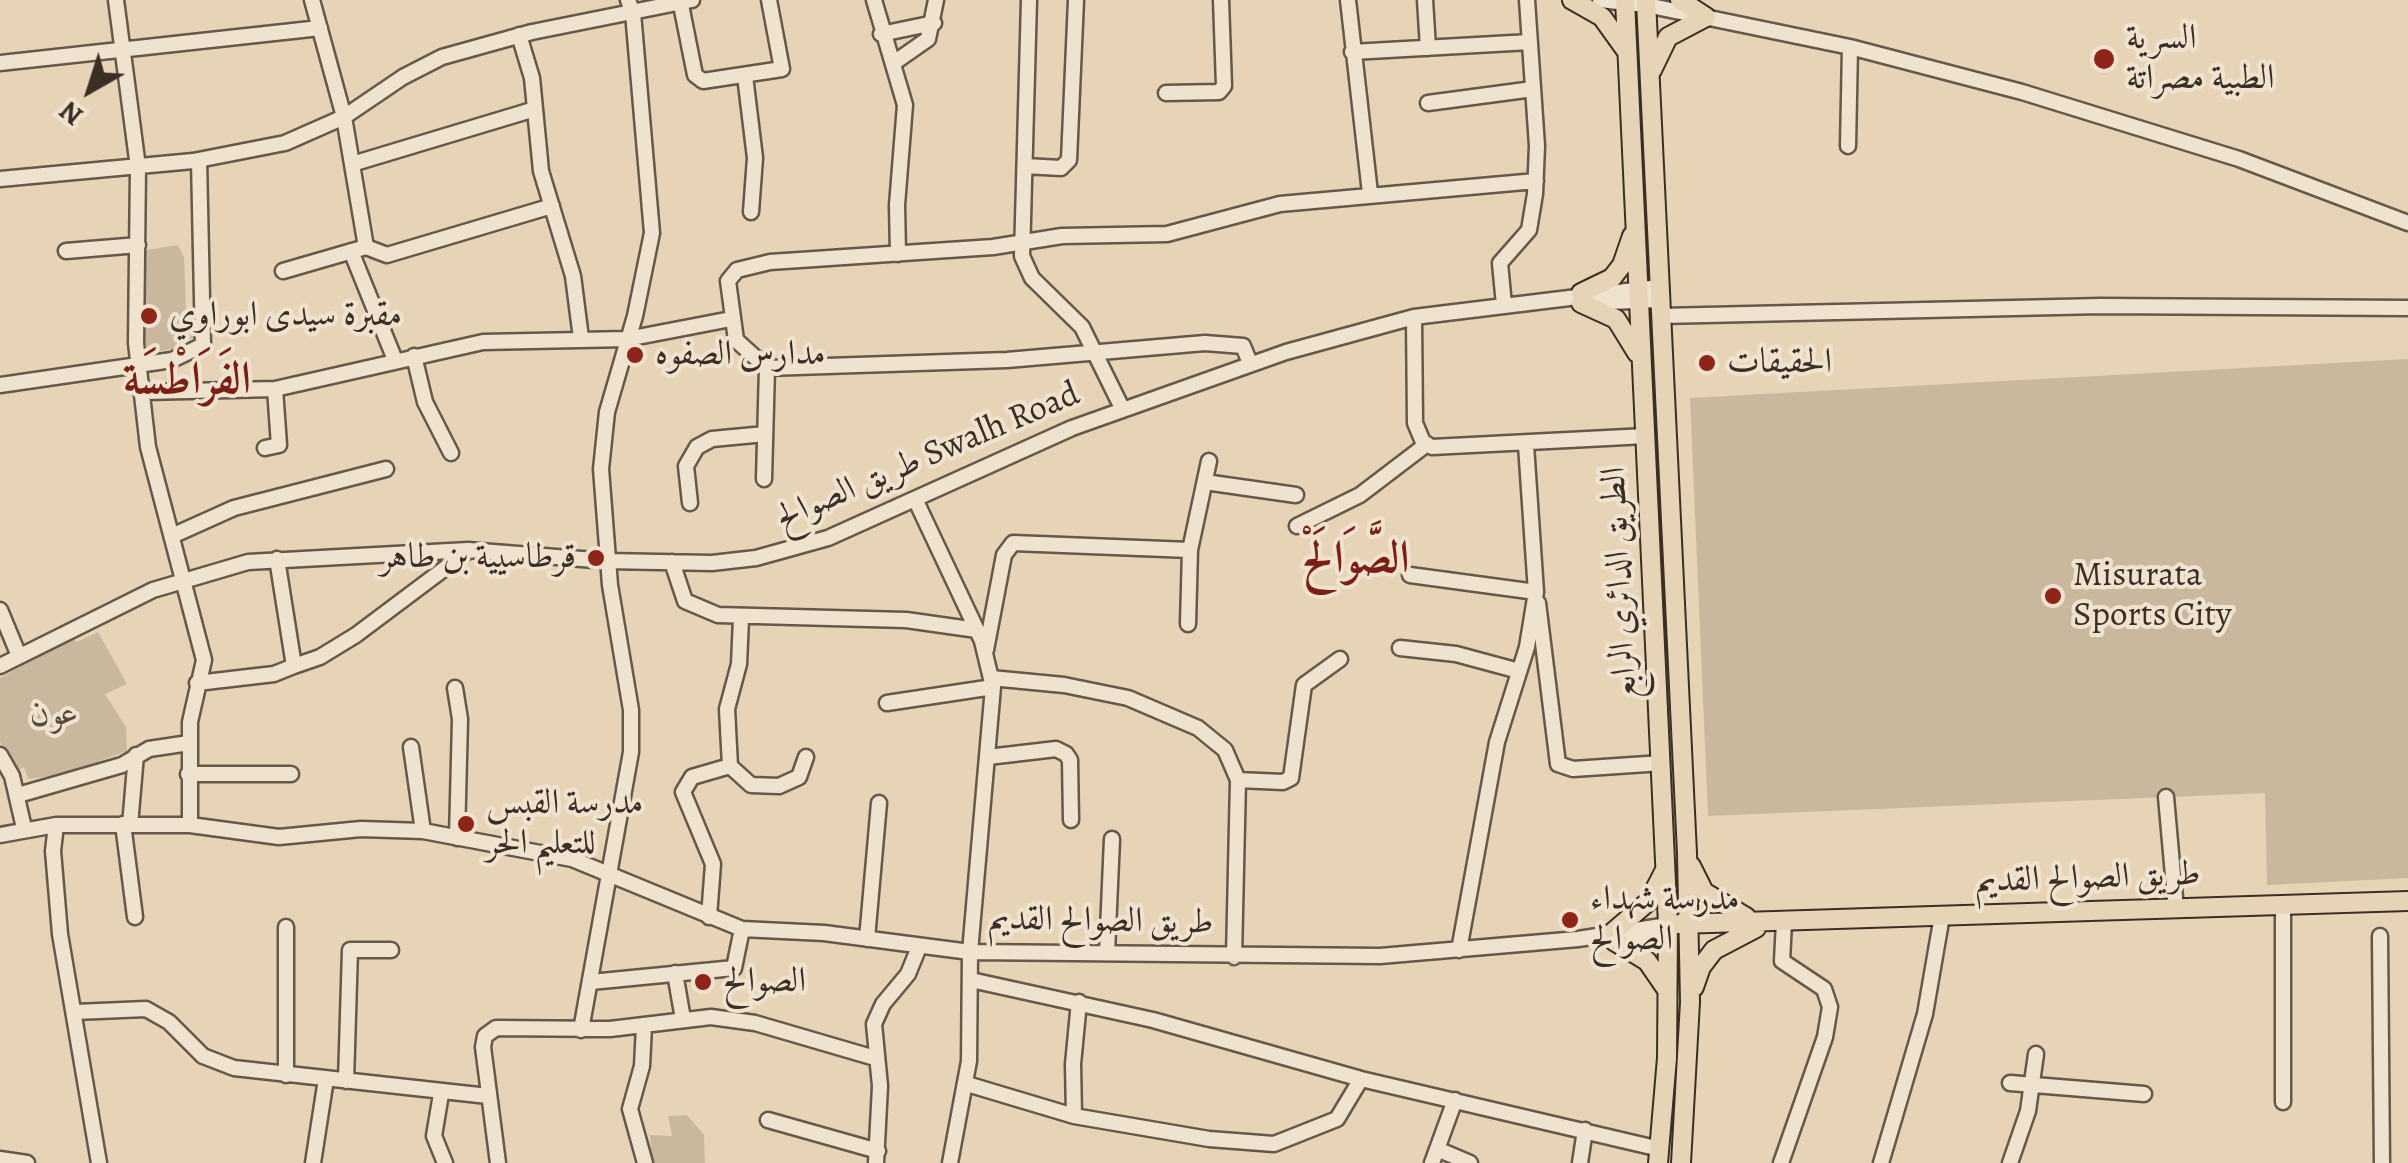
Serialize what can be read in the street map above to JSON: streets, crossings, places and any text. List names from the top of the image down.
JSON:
{
  "streets": {
    "main road": ["الطريق الدائري الرابع", "طريق الصوالح القديم"],
    "street": ["طريق الصوالح Swalh Road"]
  },
  "crossings": [
    ["طريق الصوالح Swalh Road", "الطريق الدائري الرابع"],
    ["طريق الصوالح Swalh Road", "طريق الصوالح القديم"],
    ["الطريق الدائري الرابع", "طريق الصوالح القديم"]
  ],
  "districts": ["الفَرَاطْسَة", "الصَّوَالَحْ"],
  "parks": ["عون"],
  "places": [
    "السرية الطبية مصراتة",
    "مقبرة سيدى ابوراوي",
    "مدارس الصفوه",
    "الحقيقات",
    "قرطاسيية بن طاهر",
    "Misurata Sports City",
    "مدرسة القبس للتعليم الحر",
    "مدرسة شهداء الصوالح",
    "الصوالح"
  ],
  "north": "bottom left"
}
